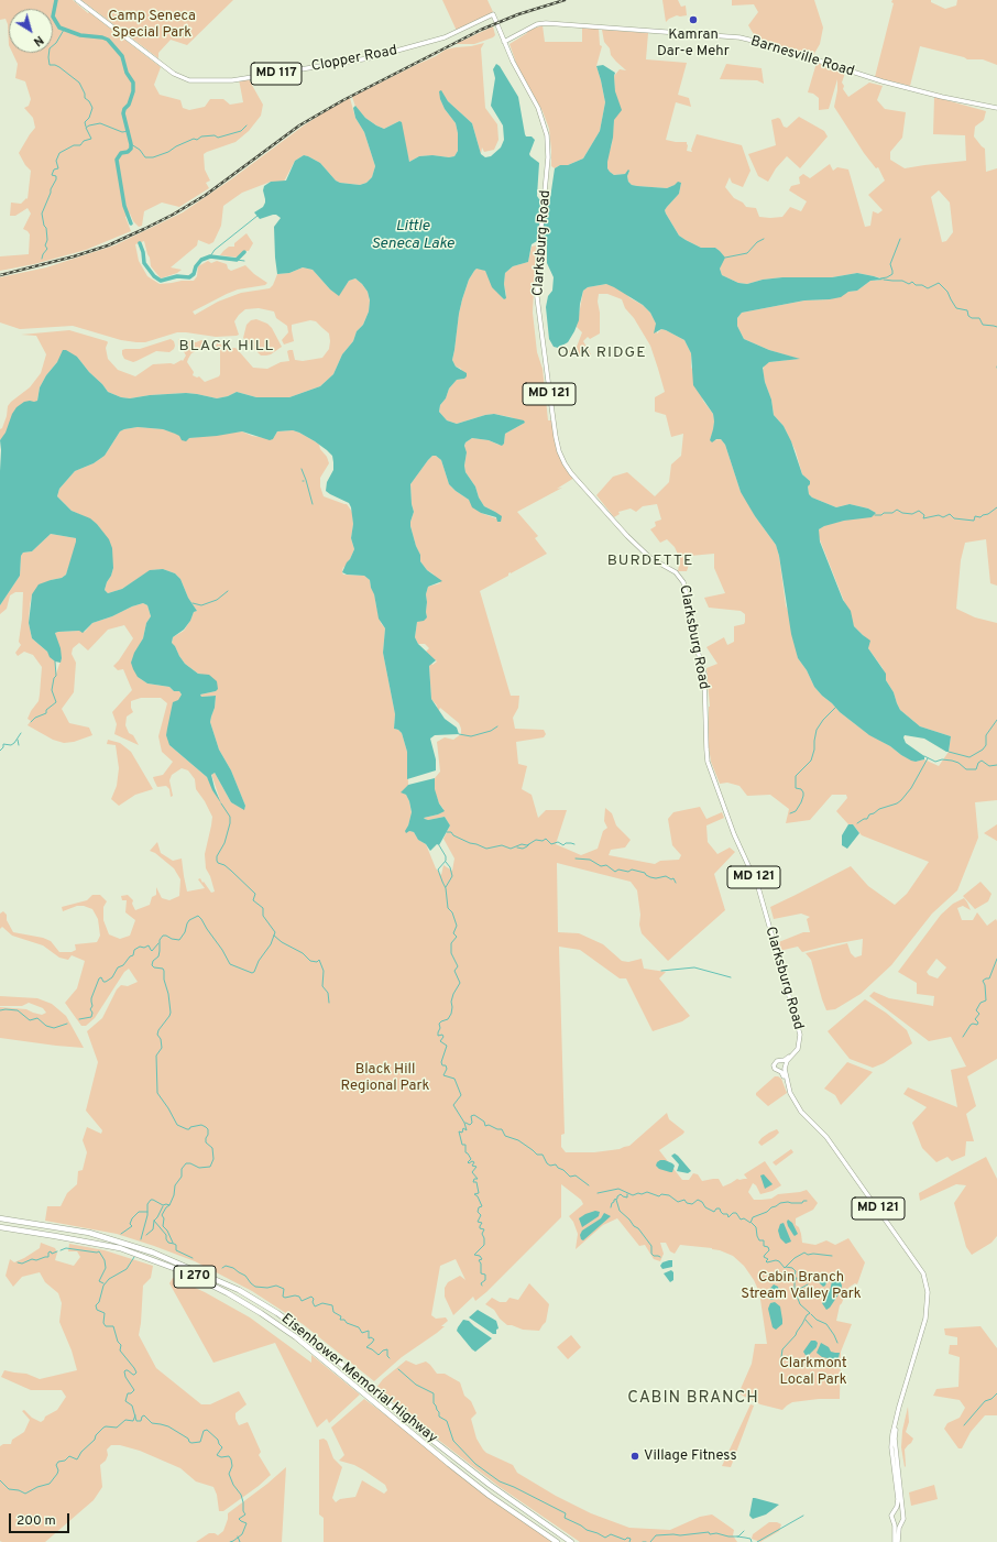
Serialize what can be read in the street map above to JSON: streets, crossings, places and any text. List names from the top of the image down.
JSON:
{
  "streets": {
    "highway": ["I 270", "Eisenhower Memorial Highway"],
    "main road": [
      "Barnesville Road",
      "Clopper Road",
      "MD 117",
      "Clarksburg Road",
      "MD 121"
    ]
  },
  "crossings": [
    ["Barnesville Road", "Clarksburg Road"],
    ["Clopper Road", "Clarksburg Road"]
  ],
  "districts": [
    "BLACK HILL",
    "OAK RIDGE",
    "BURDETTE",
    "CABIN BRANCH"
  ],
  "water": ["Little Seneca Lake"],
  "parks": [
    "Camp Seneca Special Park",
    "Black Hill Regional Park",
    "Cabin Branch Stream Valley Park",
    "Clarkmont Local Park"
  ],
  "places": ["Kamran Dar-e Mehr", "Village Fitness"],
  "scale_bar": "200 m",
  "north": "bottom right"
}
